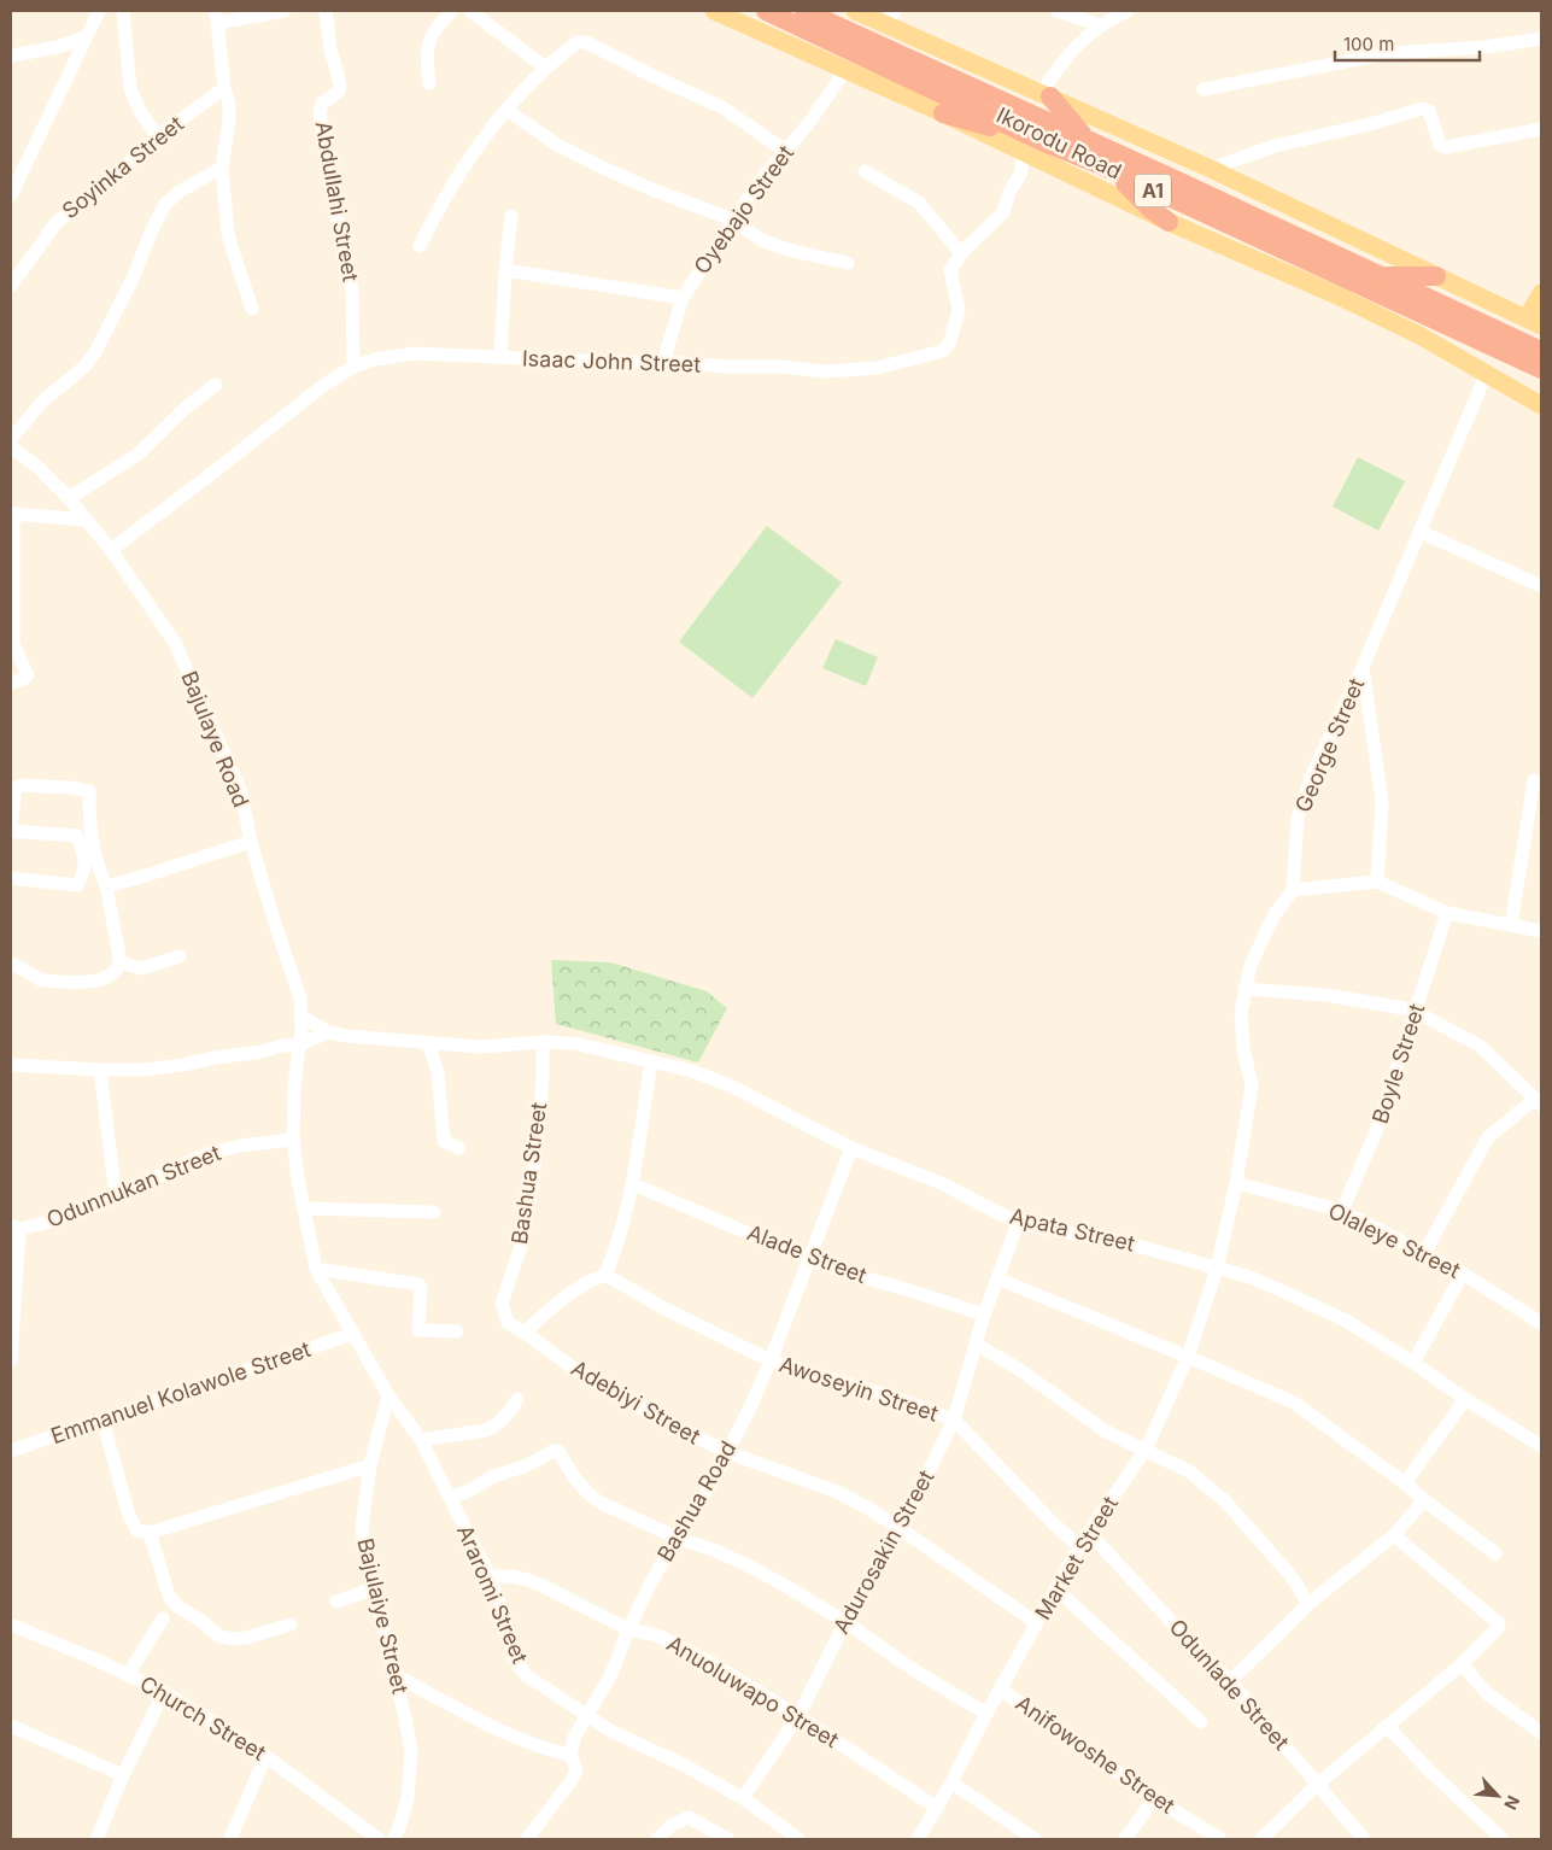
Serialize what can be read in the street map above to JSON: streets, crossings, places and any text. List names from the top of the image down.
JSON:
{
  "streets": {
    "highway": ["Ikorodu Road", "A1"],
    "street": [
      "Soyinka Street",
      "Abdullahi Street",
      "Oyebajo Street",
      "Isaac John Street",
      "Bajulaye Road",
      "George Street",
      "Boyle Street",
      "Bashua Street",
      "Odunnukan Street",
      "Apata Street",
      "Olaleye Street",
      "Alade Street",
      "Awoseyin Street",
      "Emmanuel Kolawole Street",
      "Adebiyi Street",
      "Bashua Road",
      "Adurosakin Street",
      "Market Street",
      "Araromi Street",
      "Bajulaiye Street",
      "Odunlade Street",
      "Anuoluwapo Street",
      "Church Street",
      "Anifowoshe Street"
    ]
  },
  "crossings": [
    ["Ikorodu Road", "Oyebajo Street"],
    ["Ikorodu Road", "Isaac John Street"],
    ["Ikorodu Road", "George Street"],
    ["Abdullahi Street", "Isaac John Street"],
    ["Oyebajo Street", "Isaac John Street"],
    ["Isaac John Street", "Bajulaye Road"],
    ["Bajulaye Road", "Odunnukan Street"],
    ["Boyle Street", "Olaleye Street"],
    ["Bashua Street", "Apata Street"],
    ["Bashua Street", "Adebiyi Street"],
    ["Apata Street", "Bashua Road"],
    ["Apata Street", "Adurosakin Street"],
    ["Apata Street", "Market Street"],
    ["Alade Street", "Bashua Road"],
    ["Alade Street", "Adurosakin Street"],
    ["Awoseyin Street", "Bashua Road"],
    ["Awoseyin Street", "Adurosakin Street"],
    ["Awoseyin Street", "Market Street"],
    ["Adebiyi Street", "Bashua Road"],
    ["Adebiyi Street", "Adurosakin Street"],
    ["Adebiyi Street", "Market Street"],
    ["Bashua Road", "Araromi Street"],
    ["Bashua Road", "Anuoluwapo Street"],
    ["Adurosakin Street", "Araromi Street"],
    ["Adurosakin Street", "Anuoluwapo Street"],
    ["Market Street", "Odunlade Street"],
    ["Market Street", "Anuoluwapo Street"],
    ["Market Street", "Anifowoshe Street"],
    ["Araromi Street", "Bajulaiye Street"],
    ["Araromi Street", "Anuoluwapo Street"]
  ],
  "scale_bar": "100 m",
  "north": "bottom right"
}
